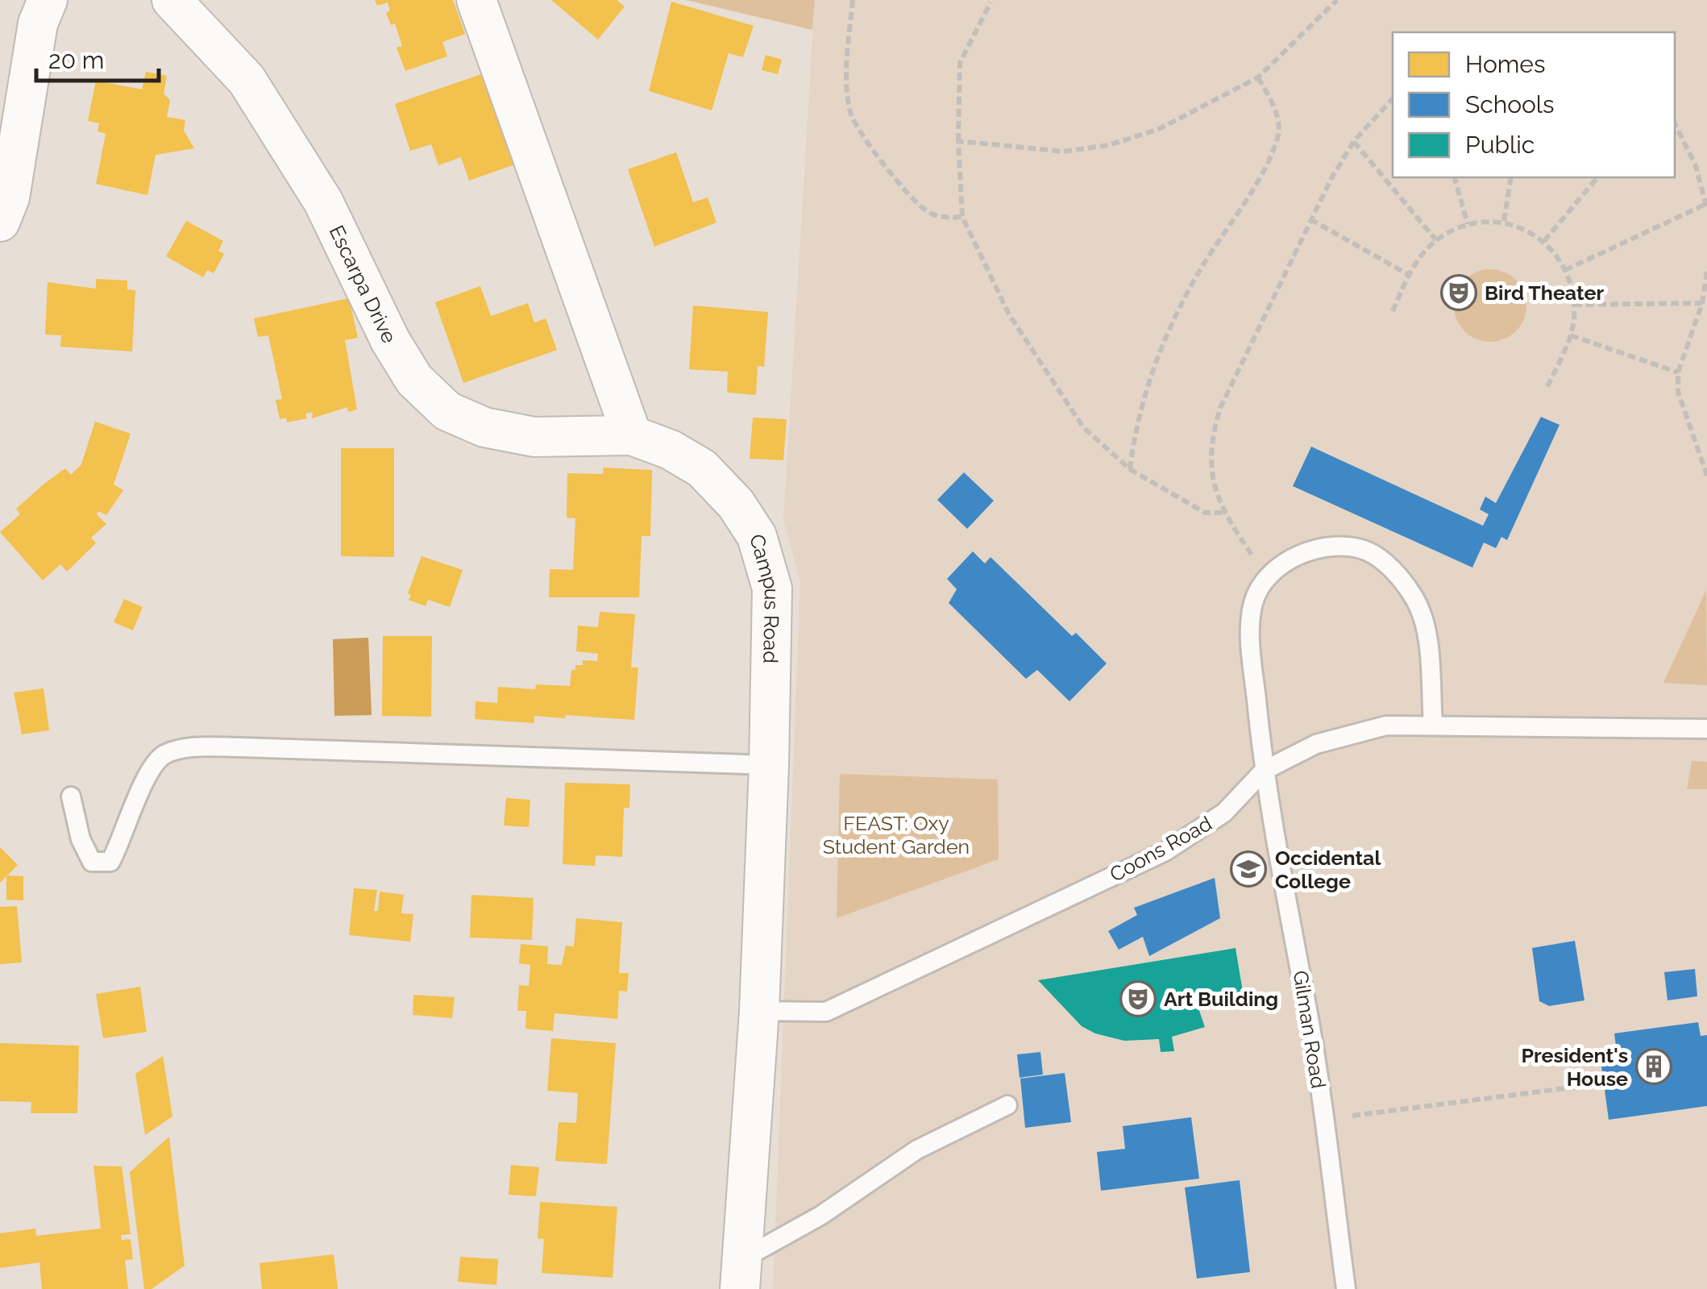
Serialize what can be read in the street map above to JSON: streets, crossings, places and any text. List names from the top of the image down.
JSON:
{
  "streets": {
    "street": ["Escarpa Drive", "Campus Road"],
    "lane": ["Coons Road", "Gilman Road"]
  },
  "crossings": [
    ["Escarpa Drive", "Campus Road"],
    ["Campus Road", "Coons Road"],
    ["Coons Road", "Gilman Road"]
  ],
  "parks": ["FEAST: Oxy Student Garden"],
  "places": {
    "theatre": ["Bird Theater", "Art Building"],
    "school or university": ["Occidental College"],
    "building": ["President's House"]
  },
  "legend": ["Homes", "Schools", "Public"],
  "scale_bar": "20 m"
}
